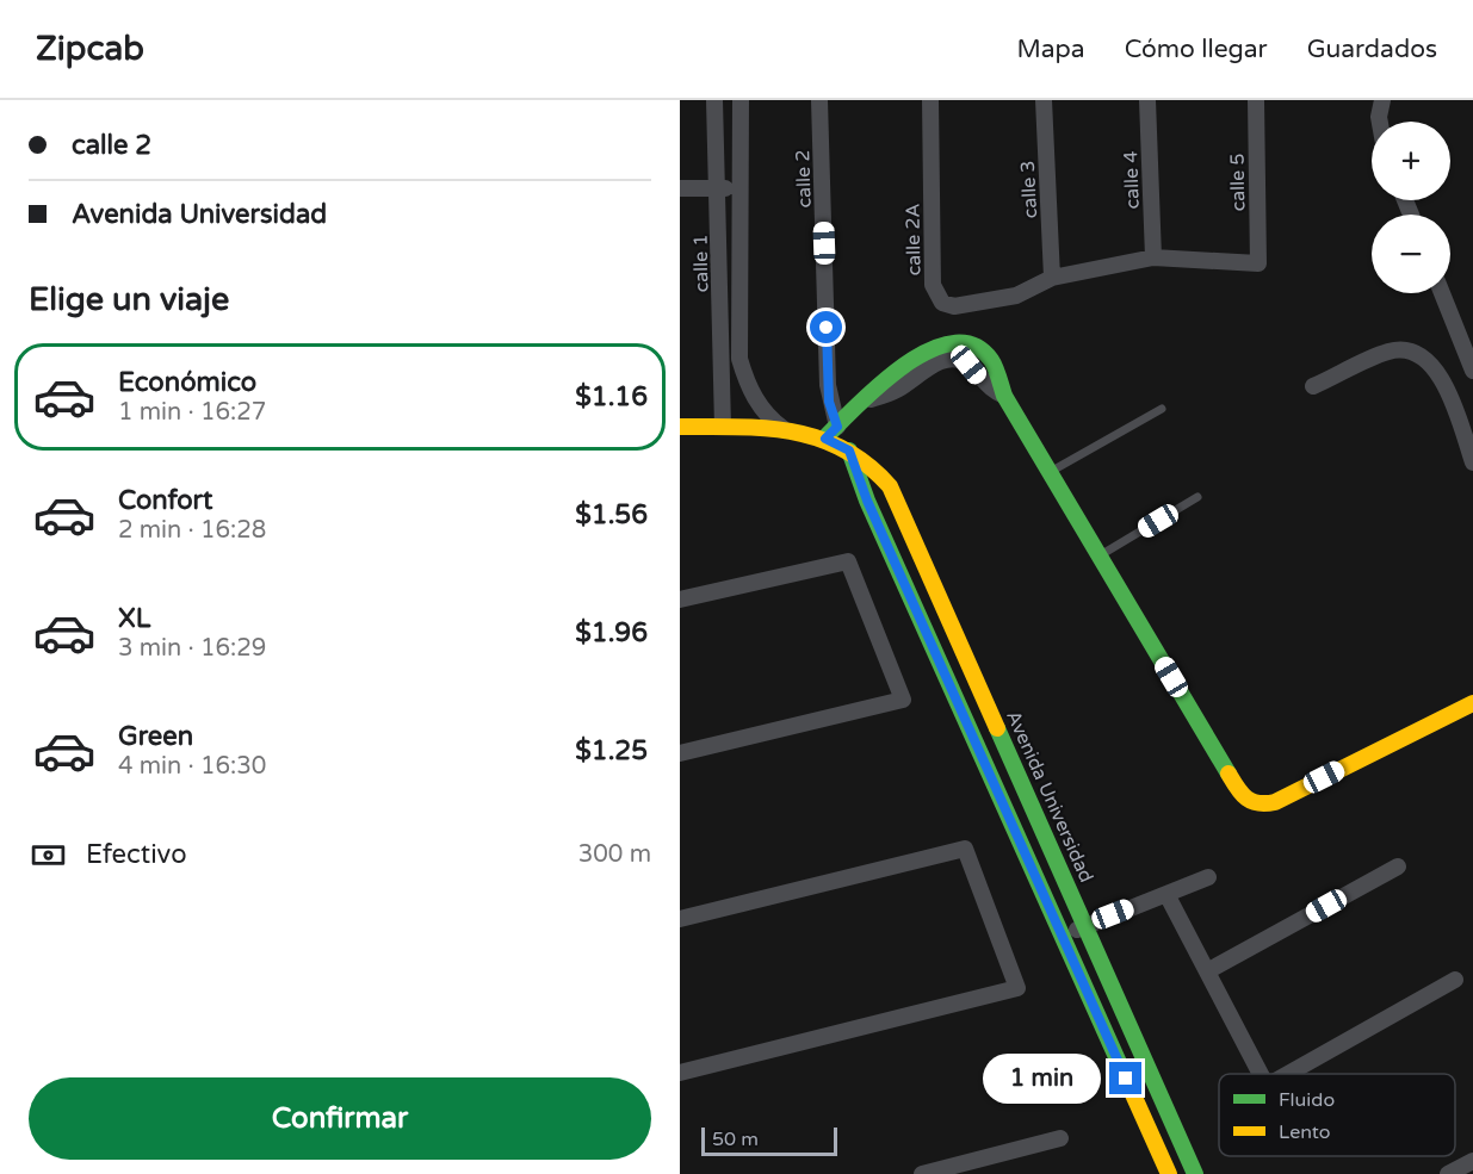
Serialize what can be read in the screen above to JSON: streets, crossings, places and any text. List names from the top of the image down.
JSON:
{
  "streets": {
    "street": [
      "calle 2",
      "calle 4",
      "calle 5",
      "calle 3",
      "calle 2A",
      "calle 1",
      "Avenida Universidad"
    ]
  },
  "crossings": [
    ["calle 2", "Avenida Universidad"],
    ["calle 4", "calle 5"],
    ["calle 3", "calle 2A"],
    ["calle 1", "Avenida Universidad"]
  ],
  "legend": ["Fluido", "Lento"],
  "scale_bar": "50 m",
  "page": {
    "header": "Zipcab",
    "nav": ["Mapa", "Cómo llegar", "Guardados"],
    "banner": ["calle 2", "Avenida Universidad"],
    "map_buttons": ["+", "−"],
    "heading": "Elige un viaje",
    "list": [
      {
        "name": "Económico",
        "note": "1 min · 16:27",
        "value": "$1.16"
      },
      {
        "name": "Confort",
        "note": "2 min · 16:28",
        "value": "$1.56"
      },
      {
        "name": "XL",
        "note": "3 min · 16:29",
        "value": "$1.96"
      },
      {
        "name": "Green",
        "note": "4 min · 16:30",
        "value": "$1.25"
      }
    ],
    "pay": ["Efectivo", "300 m"],
    "bubble": "1 min",
    "buttons": "Confirmar",
    "scale": "50 m"
  }
}
